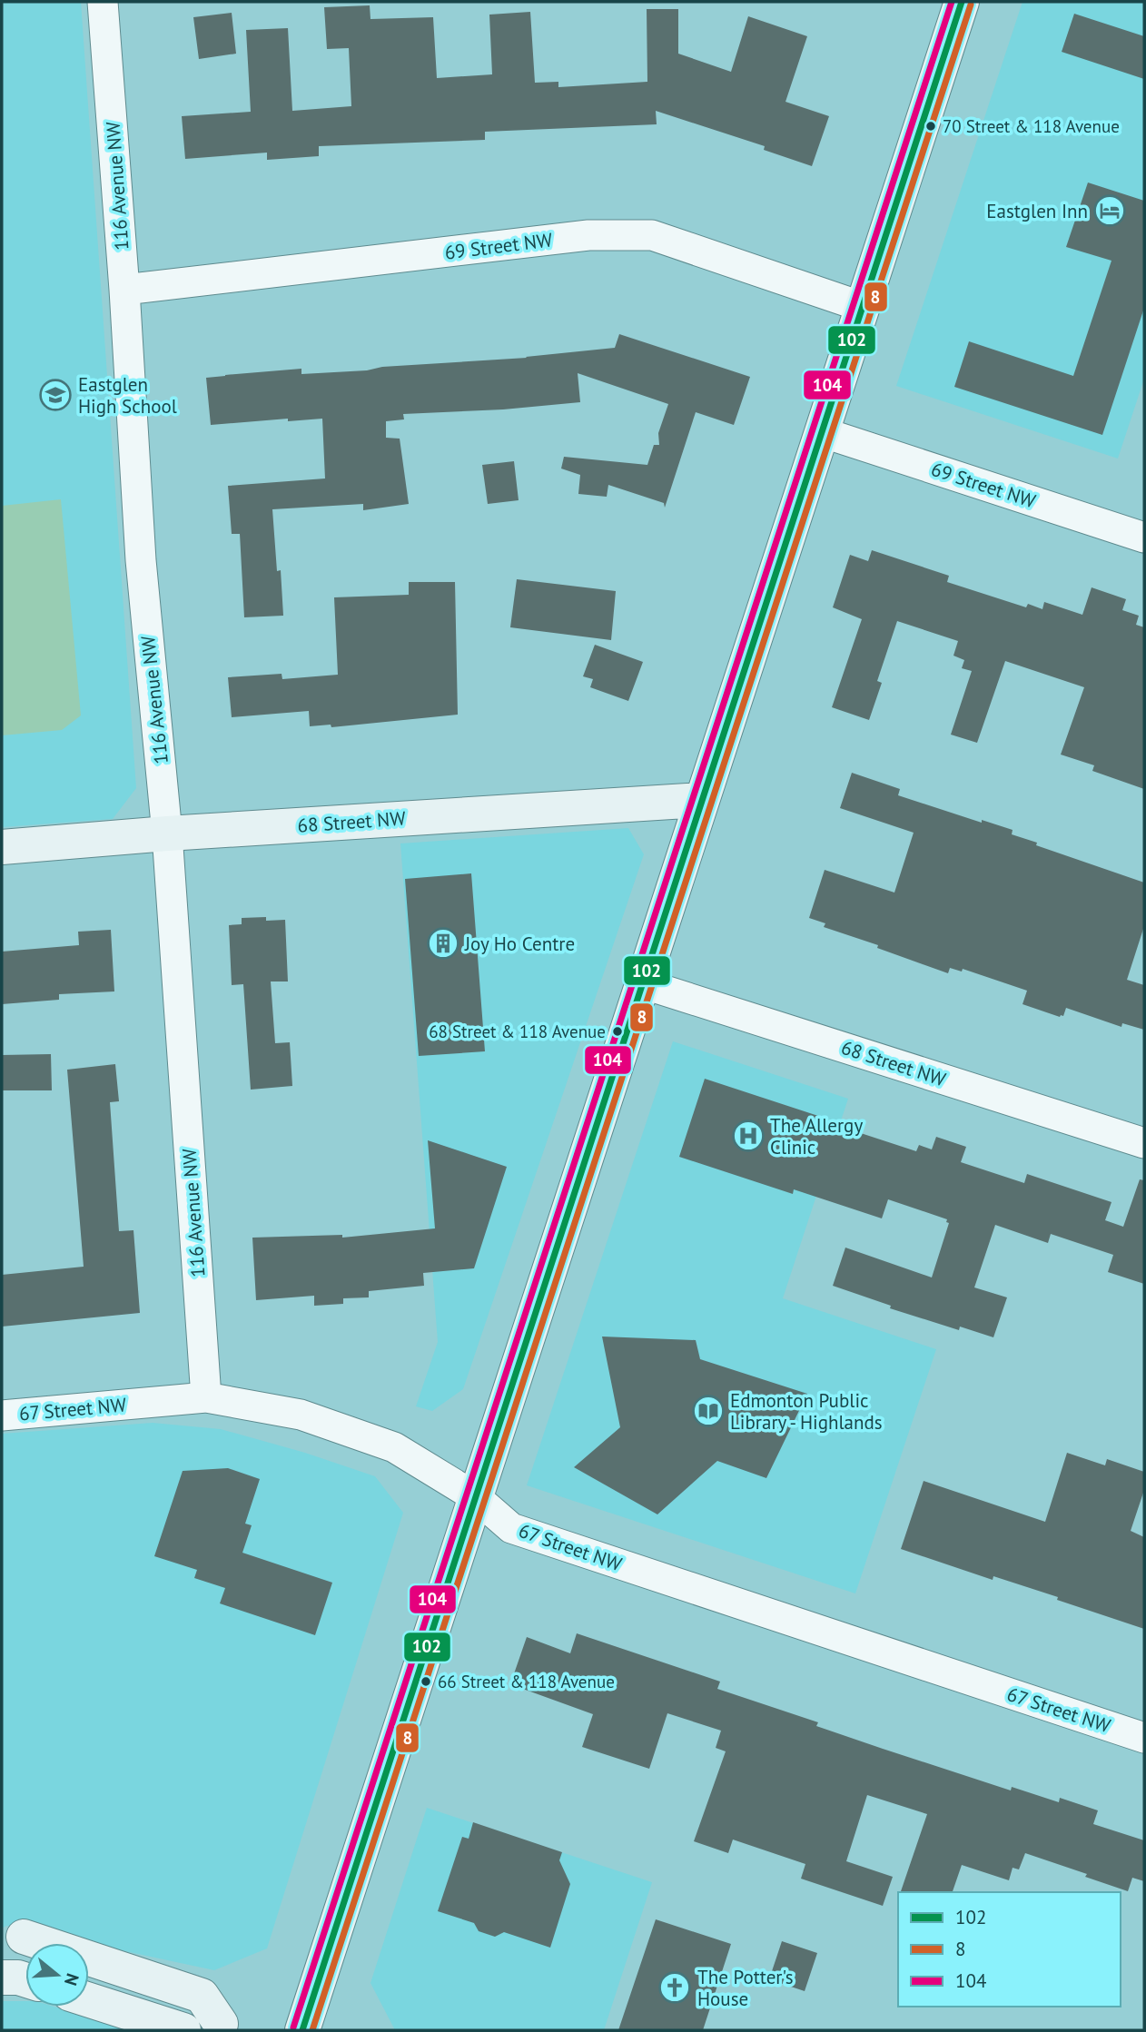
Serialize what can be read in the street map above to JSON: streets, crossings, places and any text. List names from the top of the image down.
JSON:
{
  "streets": {
    "main road": ["68 Street NW"],
    "street": ["116 Avenue NW", "69 Street NW", "67 Street NW"]
  },
  "crossings": [
    ["116 Avenue NW", "69 Street NW"],
    ["116 Avenue NW", "68 Street NW"],
    ["116 Avenue NW", "67 Street NW"]
  ],
  "places": {
    "other": ["70 Street & 118 Avenue", "68 Street & 118 Avenue", "66 Street & 118 Avenue"],
    "hotel": ["Eastglen Inn"],
    "school or university": ["Eastglen High School"],
    "building": ["Joy Ho Centre"],
    "hospital": ["The Allergy Clinic"],
    "library": ["Edmonton Public Library - Highlands"],
    "church": ["The Potter's House"]
  },
  "lines": ["transit line 102", "transit line 104", "transit line 8"],
  "legend": ["102", "8", "104"],
  "north": "right"
}
